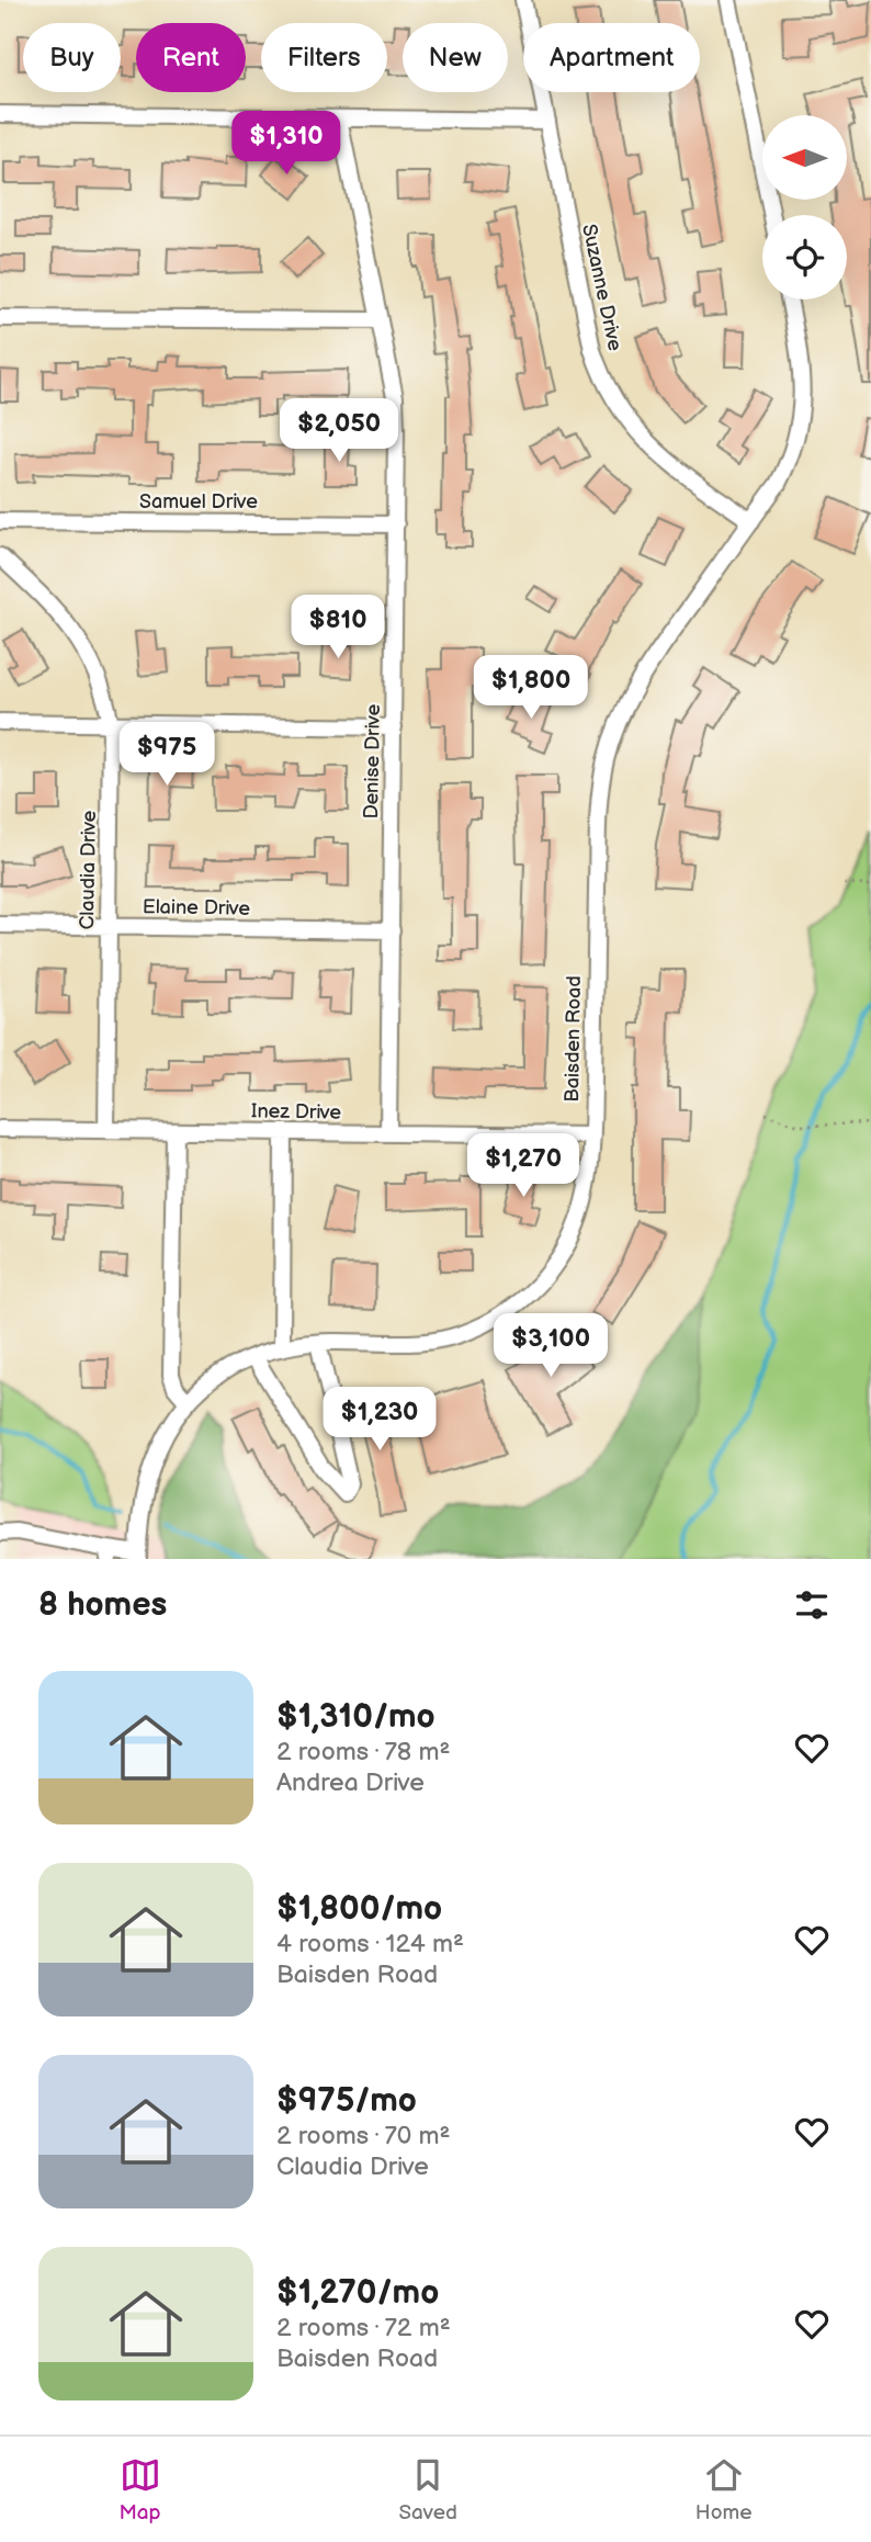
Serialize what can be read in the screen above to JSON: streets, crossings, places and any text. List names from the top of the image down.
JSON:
{
  "streets": {
    "street": [
      "Suzanne Drive",
      "Samuel Drive",
      "Denise Drive",
      "Claudia Drive",
      "Elaine Drive",
      "Baisden Road",
      "Inez Drive"
    ]
  },
  "crossings": [
    ["Suzanne Drive", "Baisden Road"],
    ["Samuel Drive", "Denise Drive"],
    ["Denise Drive", "Elaine Drive"],
    ["Denise Drive", "Inez Drive"],
    ["Claudia Drive", "Elaine Drive"],
    ["Claudia Drive", "Inez Drive"],
    ["Baisden Road", "Inez Drive"]
  ],
  "north": "left",
  "page": {
    "chip": [
      "Buy",
      "Rent",
      "Filters",
      "New",
      "Apartment"
    ],
    "price": [
      "$1,310",
      "$2,050",
      "$810",
      "$1,800",
      "$975",
      "$1,270",
      "$3,100",
      "$1,230"
    ],
    "heading": "8 homes",
    "list": [
      {
        "name": "$1,310/mo",
        "note": "2 rooms · 78 m² · Andrea Drive"
      },
      {
        "name": "$1,800/mo",
        "note": "4 rooms · 124 m² · Baisden Road"
      },
      {
        "name": "$975/mo",
        "note": "2 rooms · 70 m² · Claudia Drive"
      },
      {
        "name": "$1,270/mo",
        "note": "2 rooms · 72 m² · Baisden Road"
      }
    ],
    "tabs": ["Map", "Saved", "Home"]
  }
}
